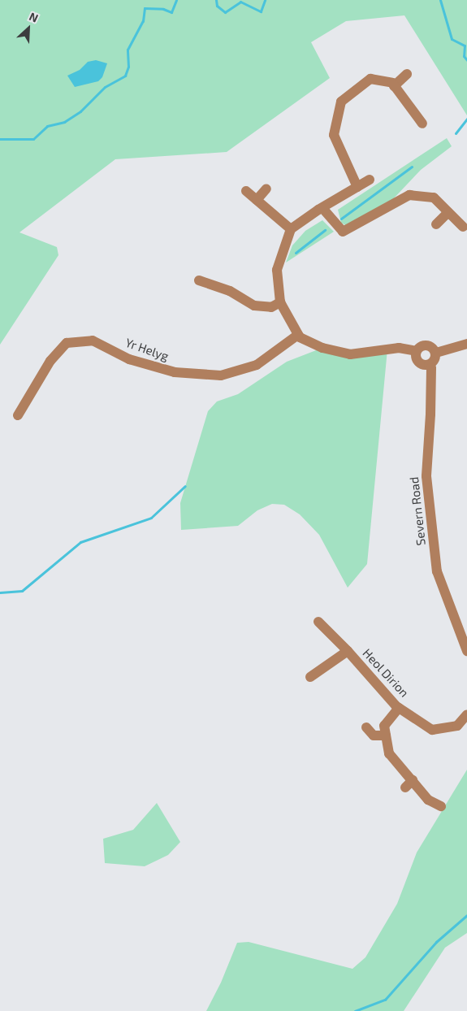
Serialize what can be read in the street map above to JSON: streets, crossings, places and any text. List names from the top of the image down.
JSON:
{
  "streets": {
    "street": ["Yr Helyg", "Severn Road", "Heol Dirion"]
  },
  "north": "top right"
}
